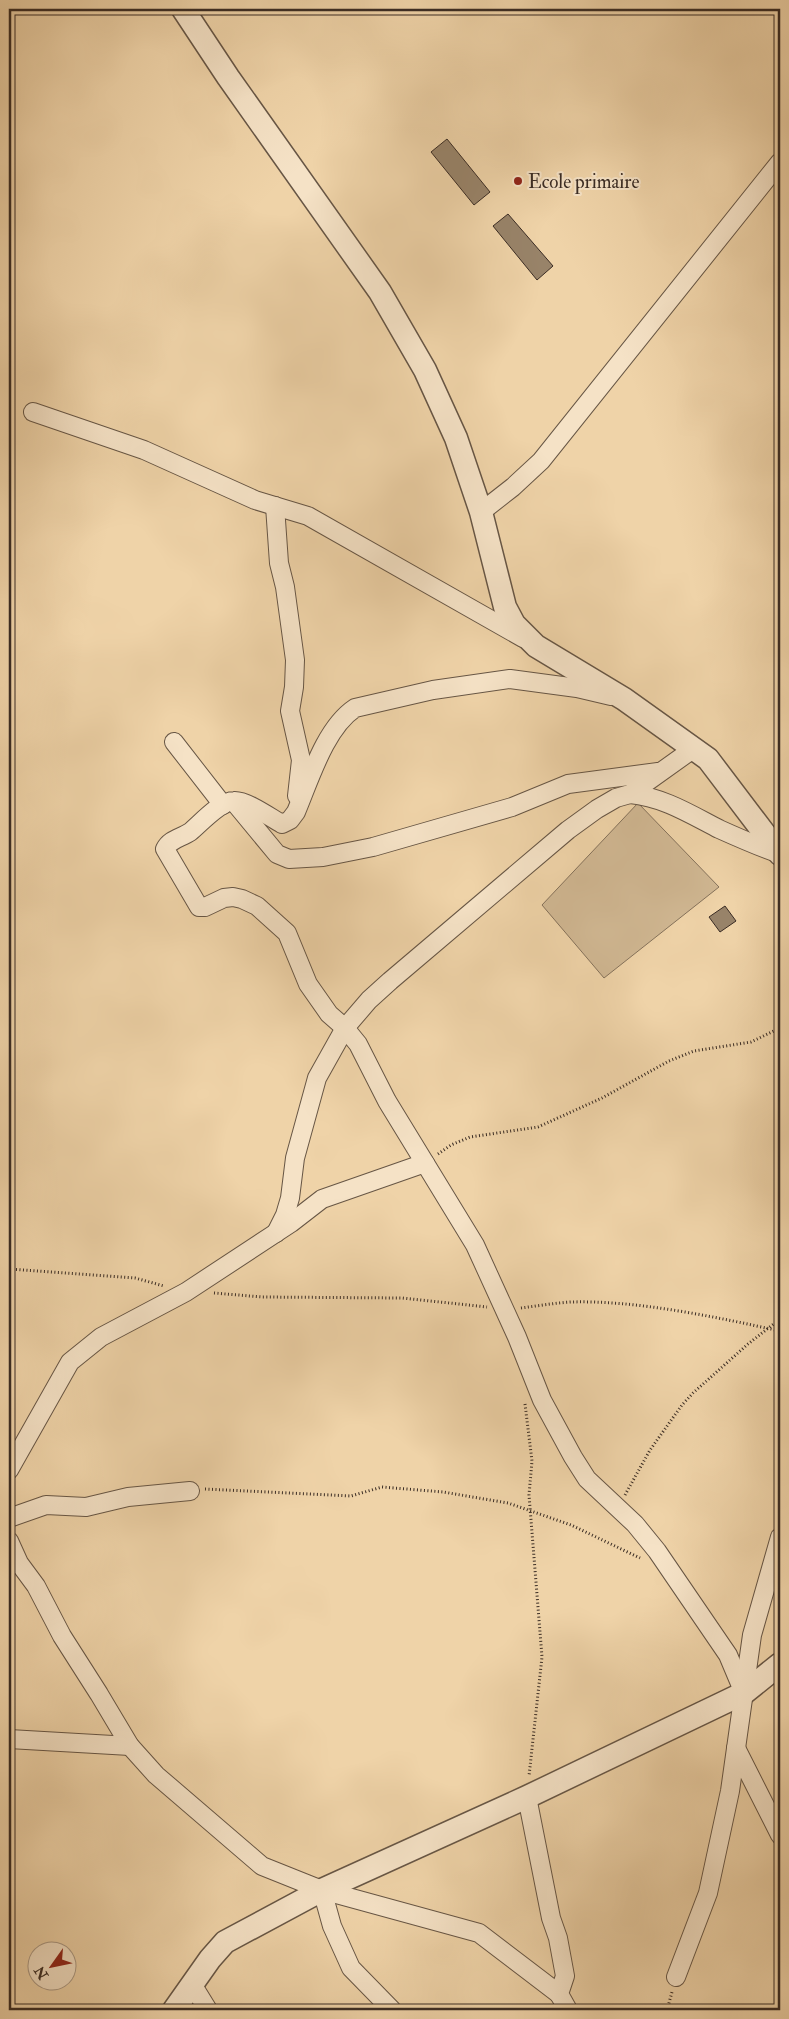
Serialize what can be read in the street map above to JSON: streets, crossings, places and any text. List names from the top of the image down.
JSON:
{
  "places": ["Ecole primaire"],
  "north": "bottom left"
}
